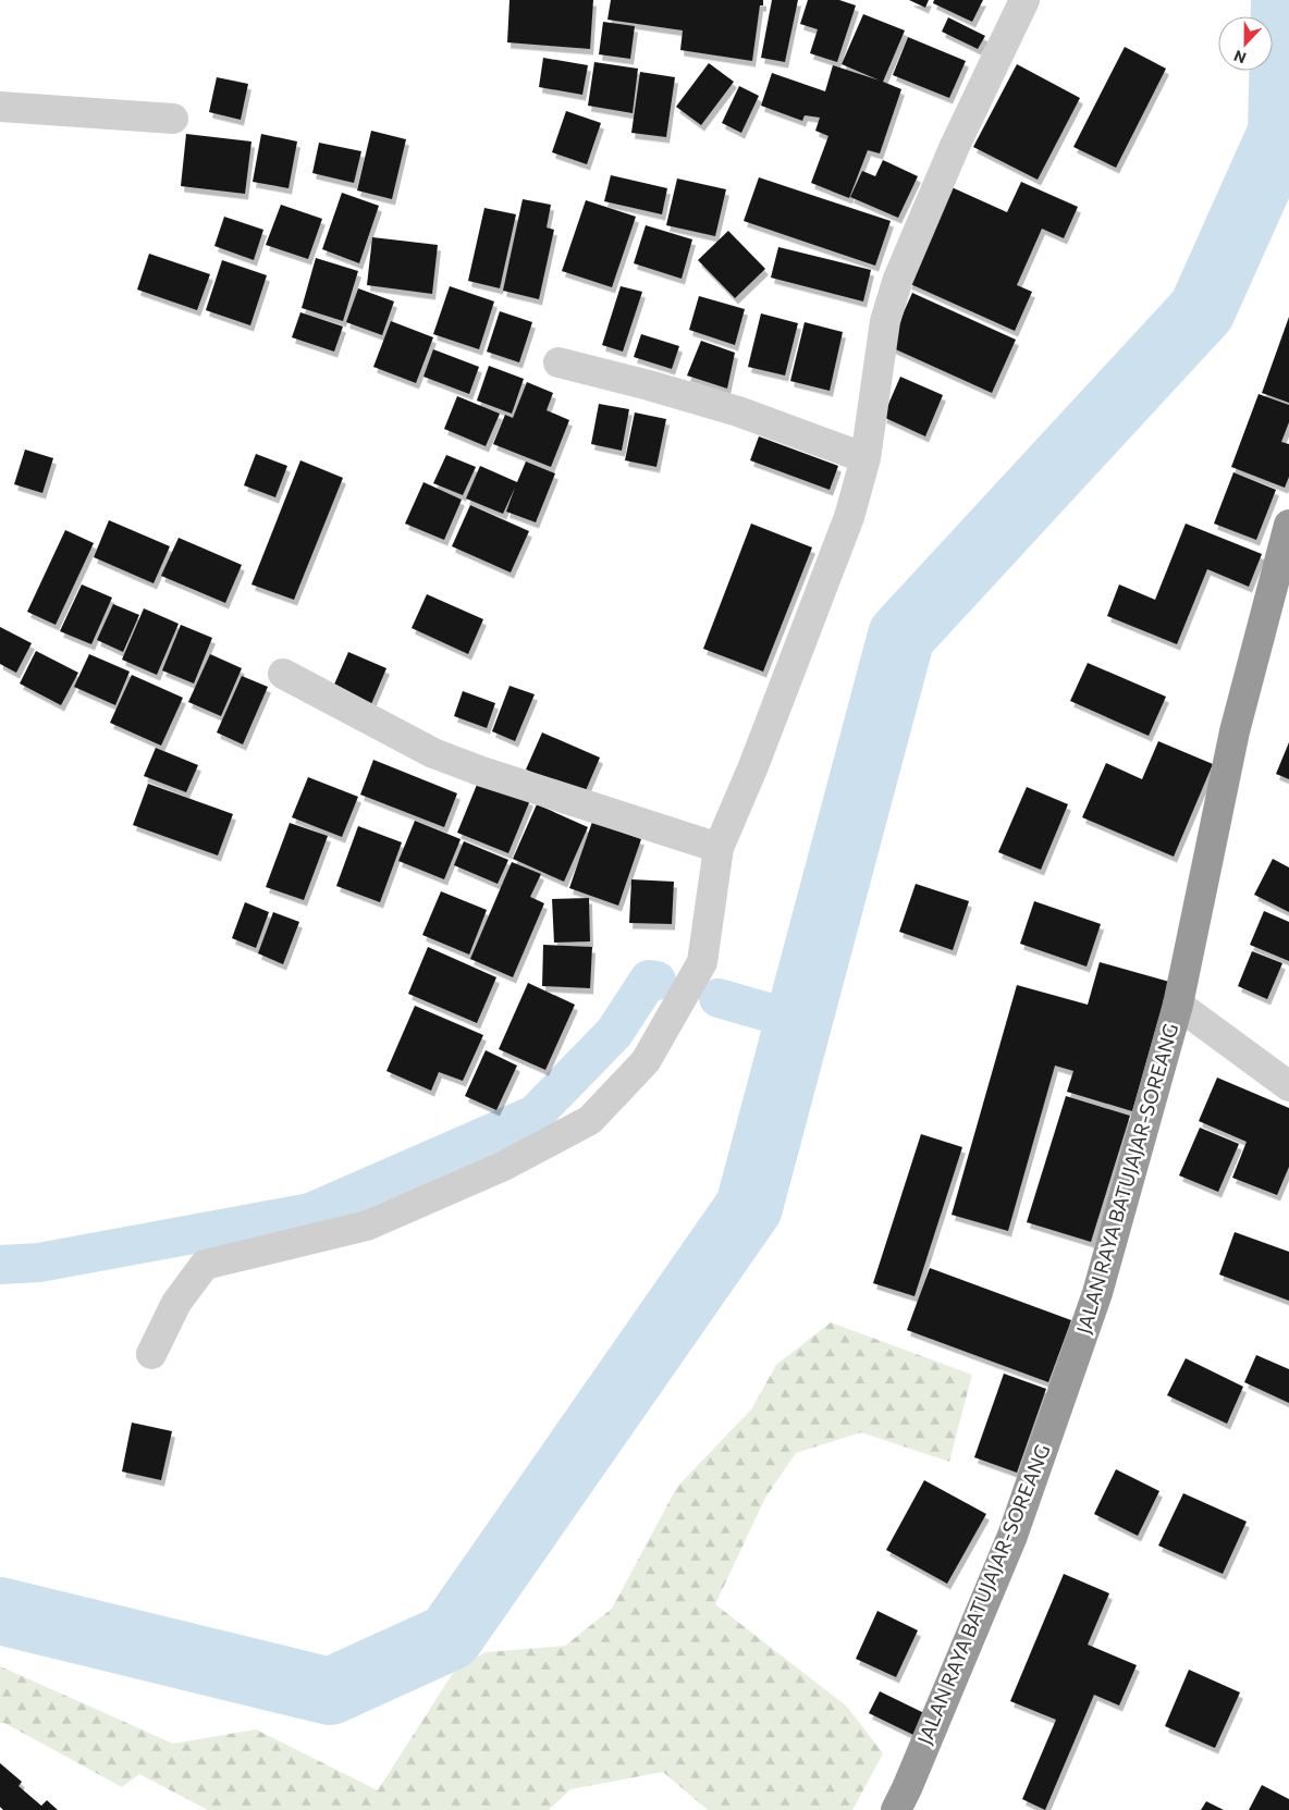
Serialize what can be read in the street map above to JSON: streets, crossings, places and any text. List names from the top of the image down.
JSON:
{
  "streets": {
    "highway": ["JALAN RAYA BATUJAJAR-SOREANG"]
  },
  "north": "bottom"
}
